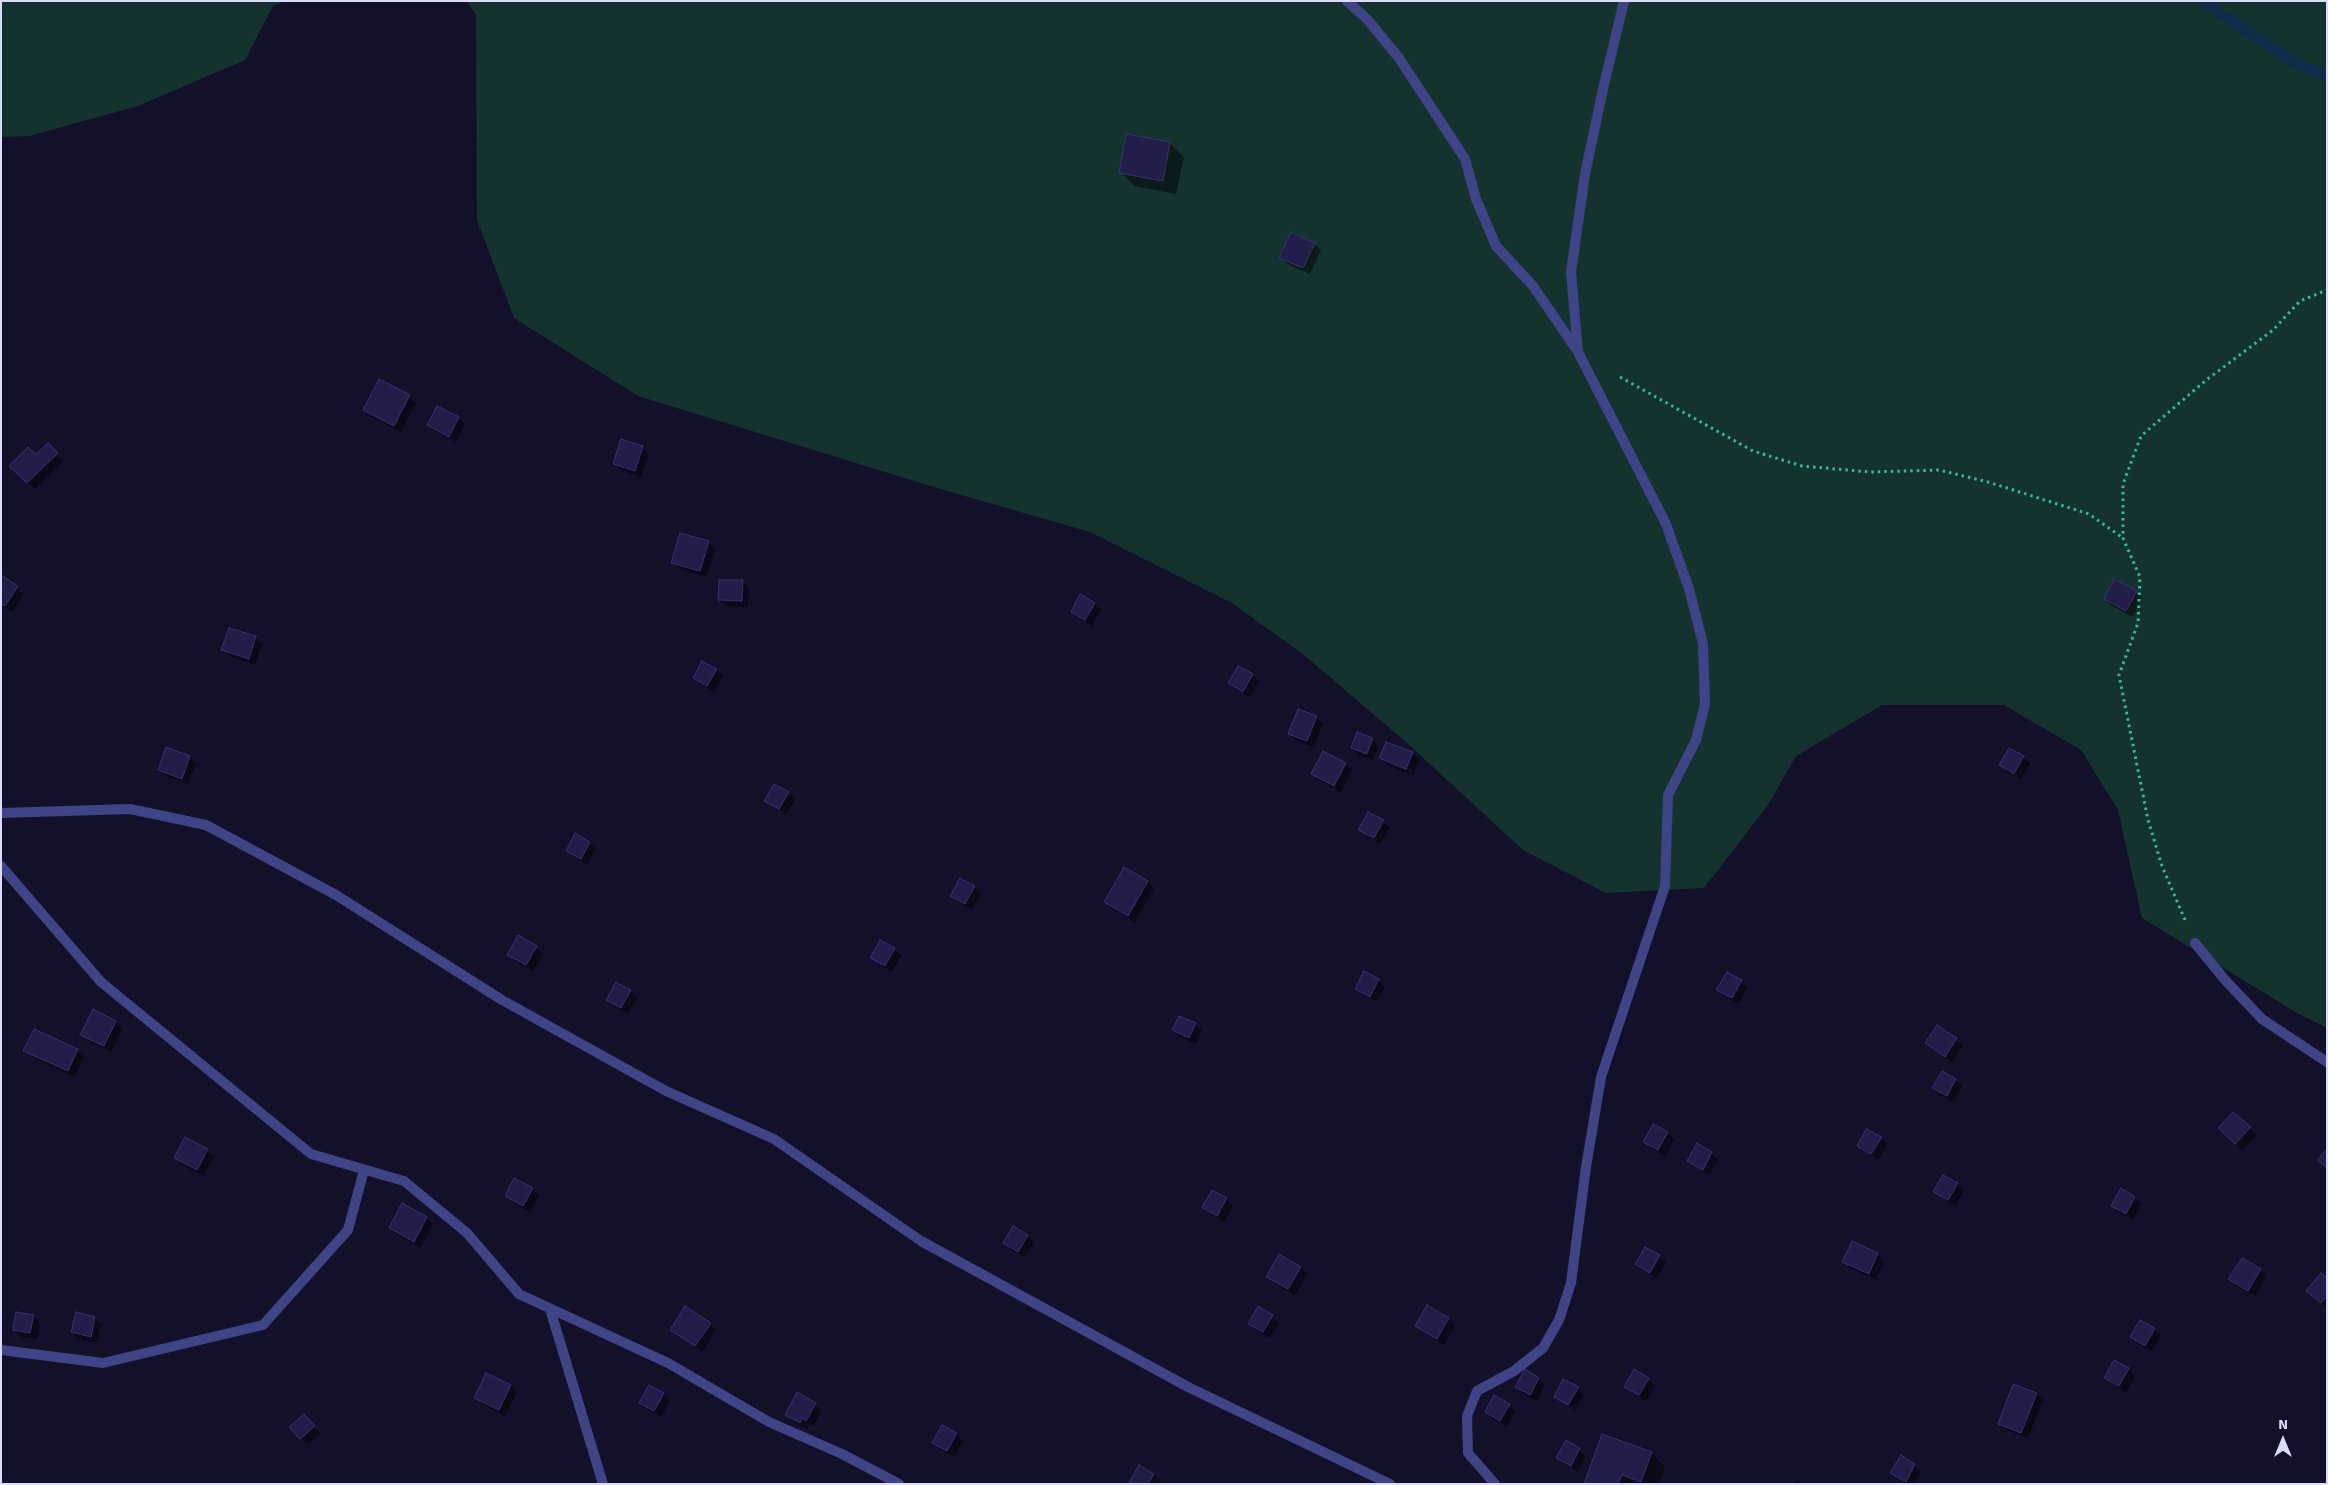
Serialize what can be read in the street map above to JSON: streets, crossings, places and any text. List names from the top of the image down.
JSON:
{
  "north": "top"
}
